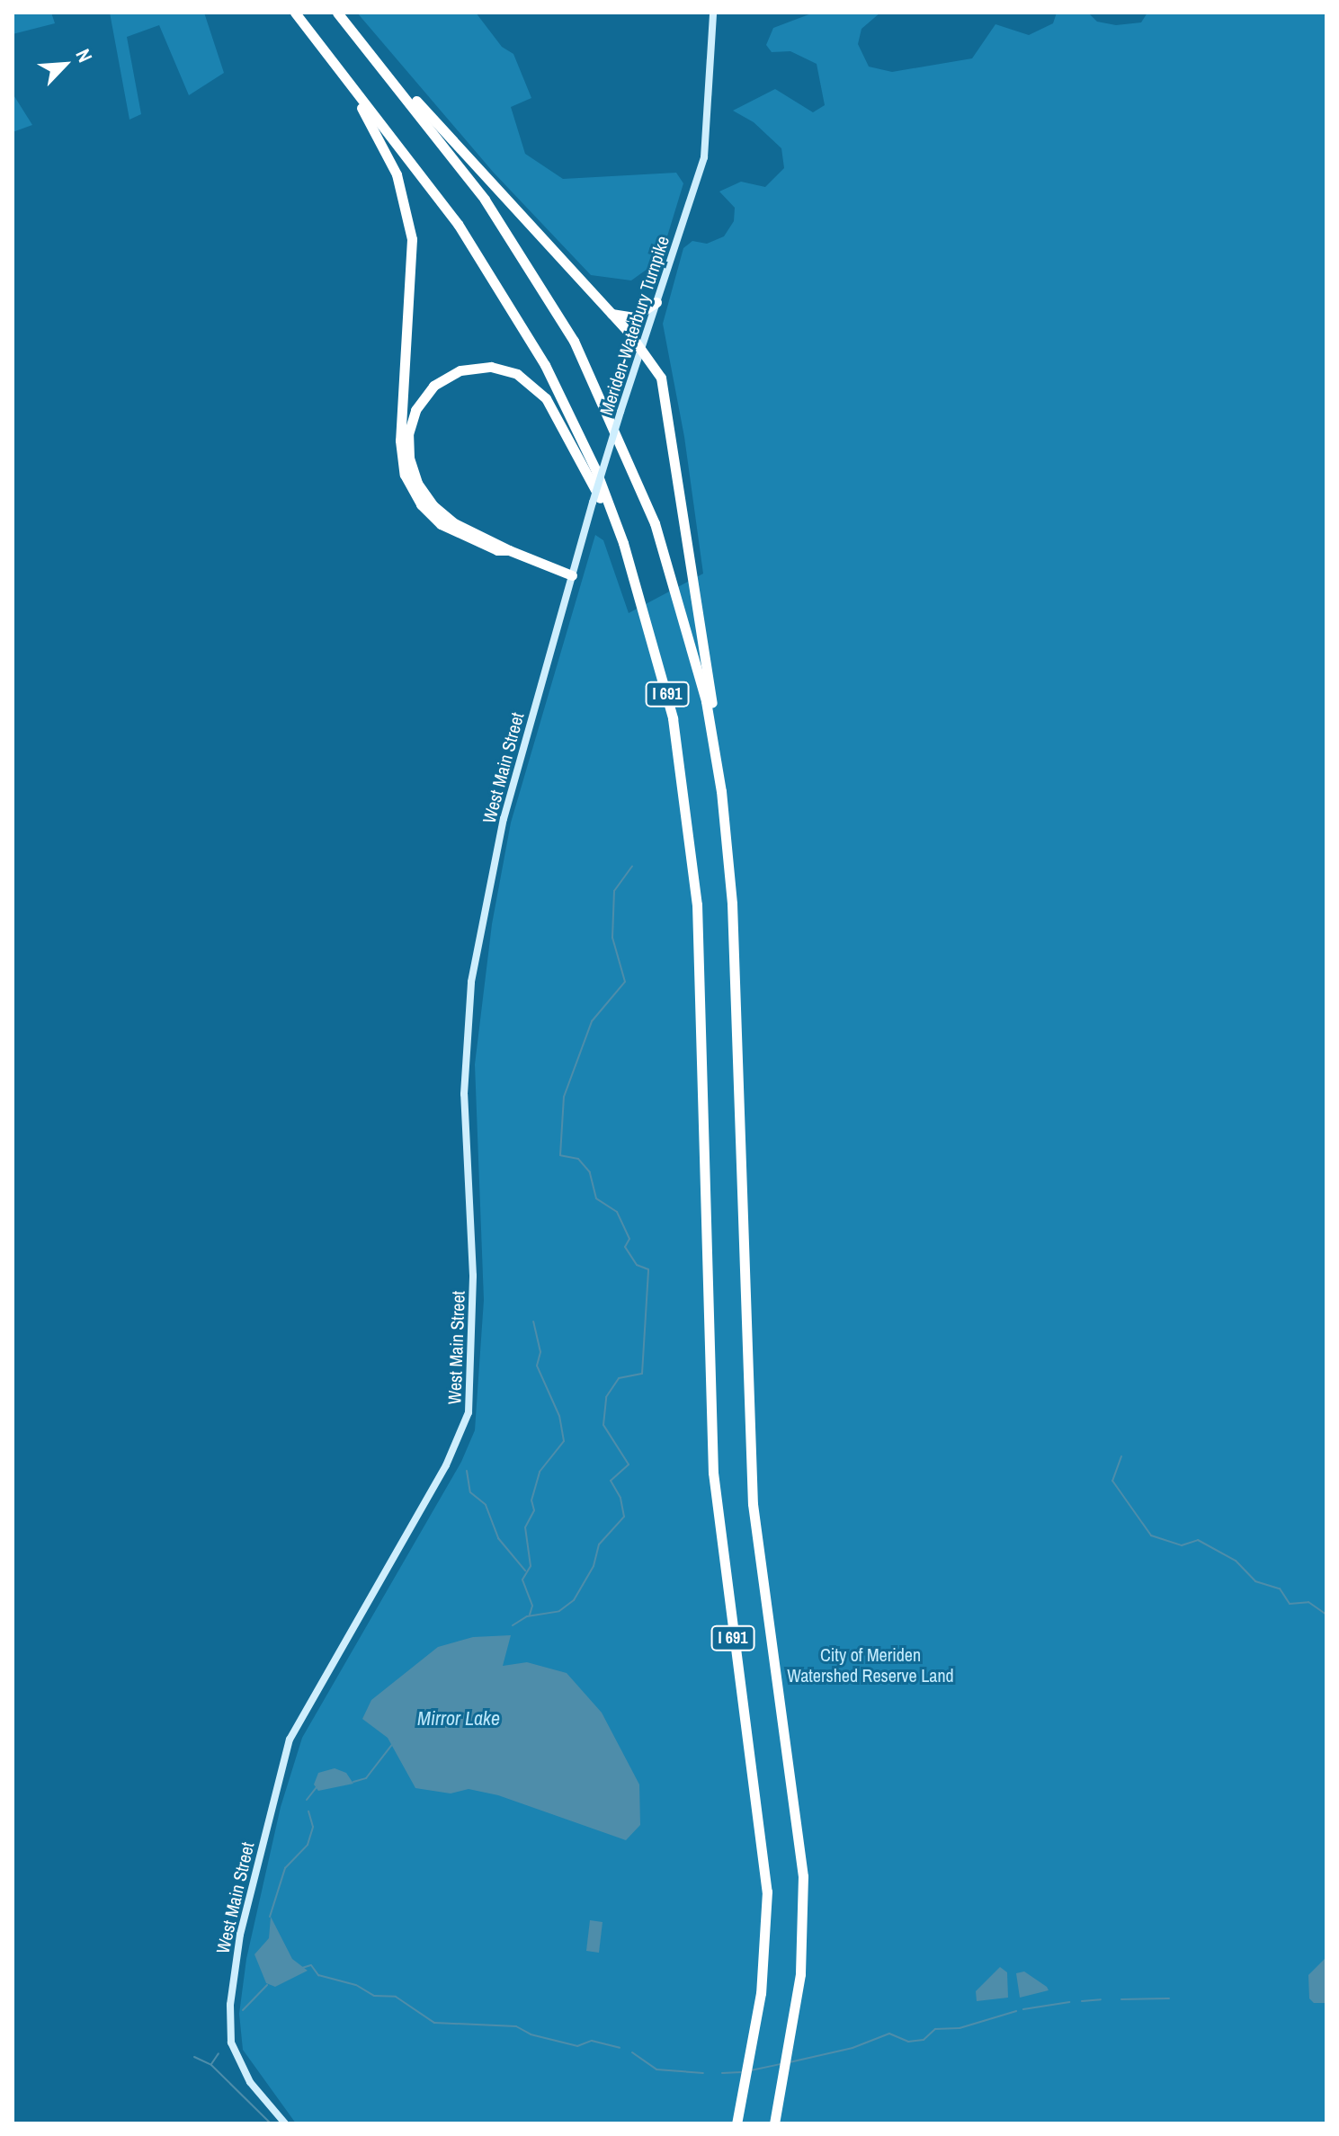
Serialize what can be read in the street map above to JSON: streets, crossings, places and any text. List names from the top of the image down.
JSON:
{
  "streets": {
    "highway": ["I 691"],
    "main road": ["Meriden-Waterbury Turnpike", "West Main Street"]
  },
  "crossings": [
    ["Meriden-Waterbury Turnpike", "West Main Street"]
  ],
  "water": ["Mirror Lake"],
  "parks": ["City of Meriden Watershed Reserve Land"],
  "north": "top right"
}
